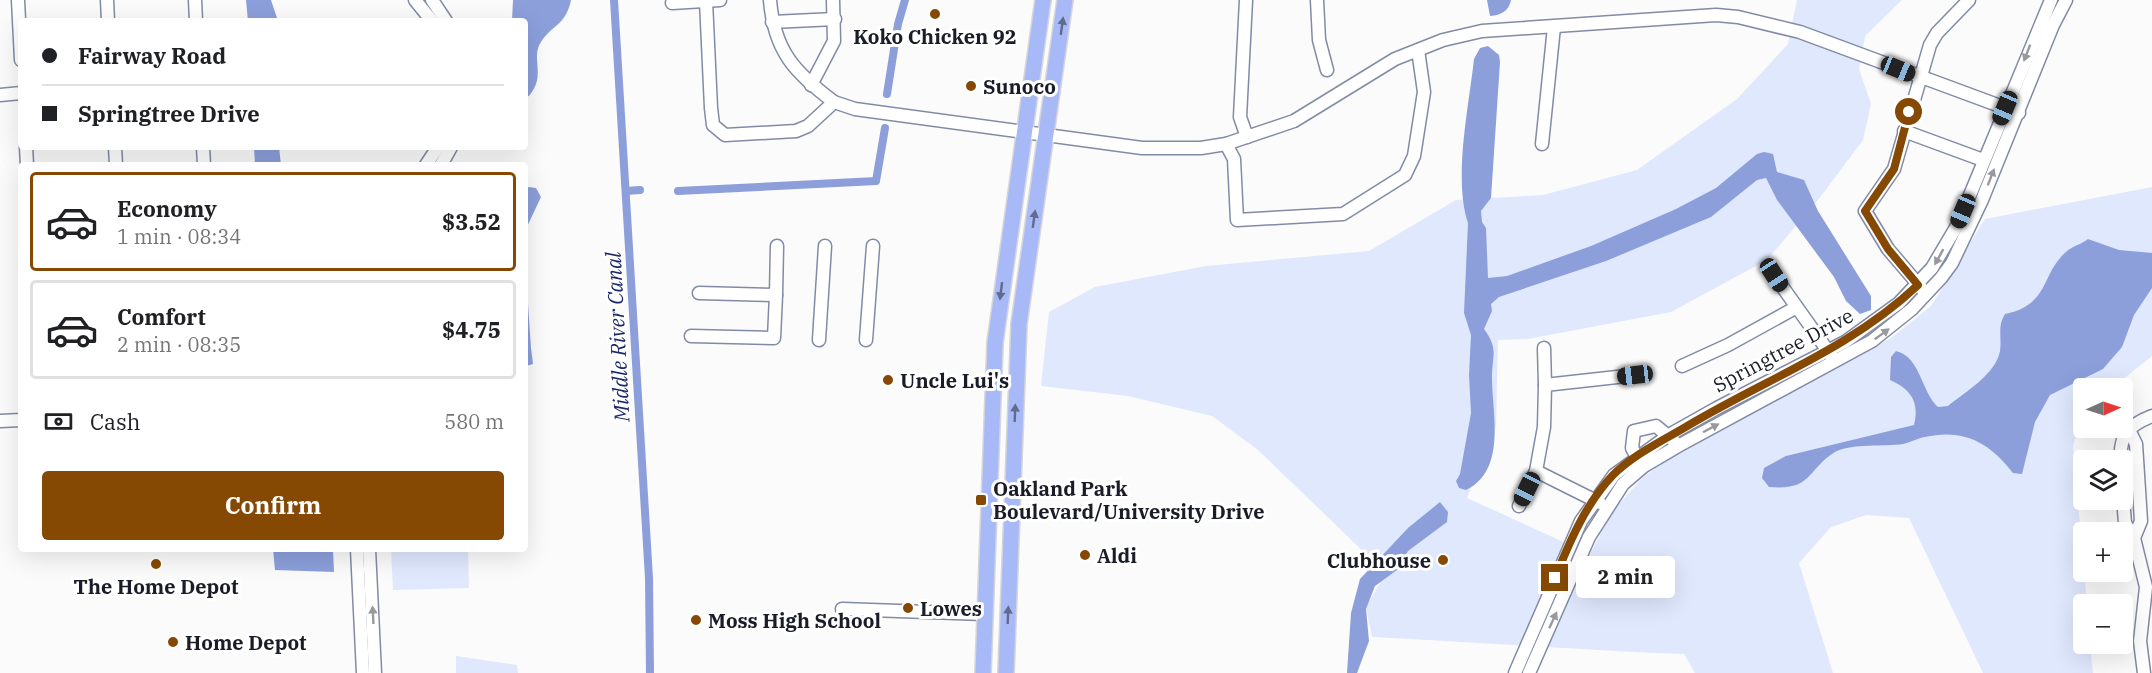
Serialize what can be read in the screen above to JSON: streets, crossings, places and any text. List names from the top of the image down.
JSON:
{
  "streets": {
    "street": ["Springtree Drive"]
  },
  "water": ["Middle River Canal"],
  "places": {
    "other": [
      "Koko Chicken 92",
      "Sunoco",
      "Uncle Lui's",
      "Aldi",
      "Clubhouse",
      "The Home Depot",
      "Lowes",
      "Moss High School",
      "Home Depot"
    ],
    "transit": ["Oakland Park Boulevard/University Drive"]
  },
  "north": "right",
  "page": {
    "banner": ["Fairway Road", "Springtree Drive"],
    "list": [
      {
        "name": "Economy",
        "note": "1 min · 08:34",
        "value": "$3.52"
      },
      {
        "name": "Comfort",
        "note": "2 min · 08:35",
        "value": "$4.75"
      }
    ],
    "map_buttons": ["+", "−"],
    "pay": ["Cash", "580 m"],
    "buttons": "Confirm",
    "bubble": "2 min"
  }
}
